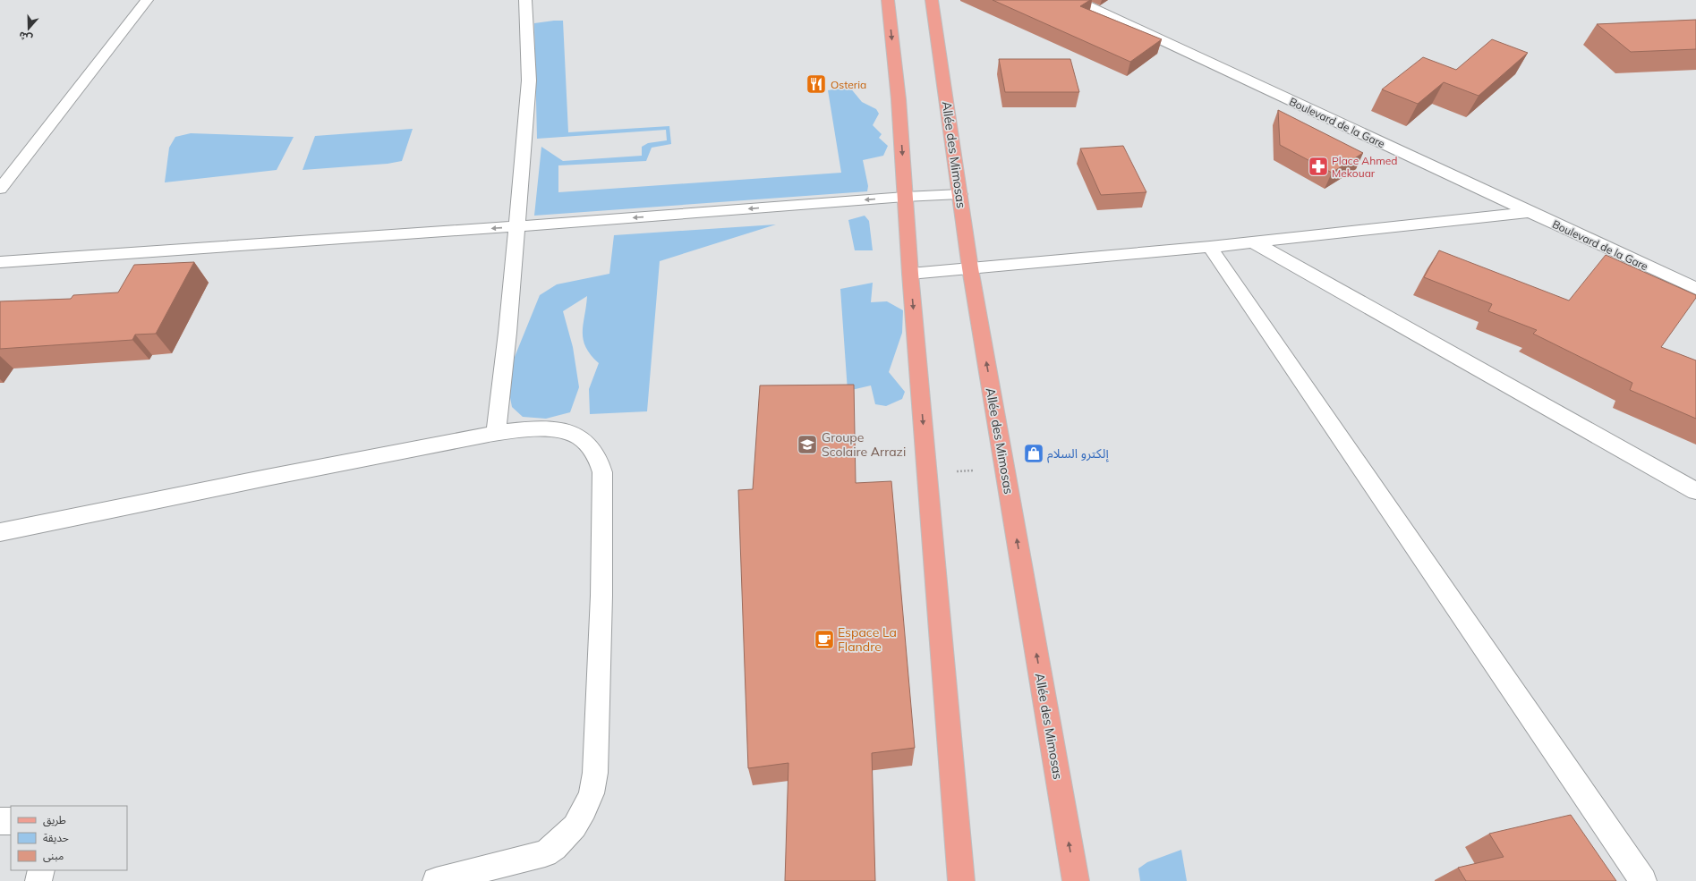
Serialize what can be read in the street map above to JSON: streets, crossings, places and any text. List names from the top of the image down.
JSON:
{
  "streets": {
    "main road": ["Allée des Mimosas"],
    "street": ["Boulevard de la Gare"]
  },
  "places": {
    "restaurant": ["Osteria"],
    "pharmacy": ["Place Ahmed Mekouar"],
    "school or university": ["Groupe Scolaire Arrazi"],
    "shop": ["إلكترو السلام"],
    "cafe": ["Espace La Flandre"]
  },
  "legend": ["طريق", "حديقة", "مبنى"],
  "north": "bottom"
}
